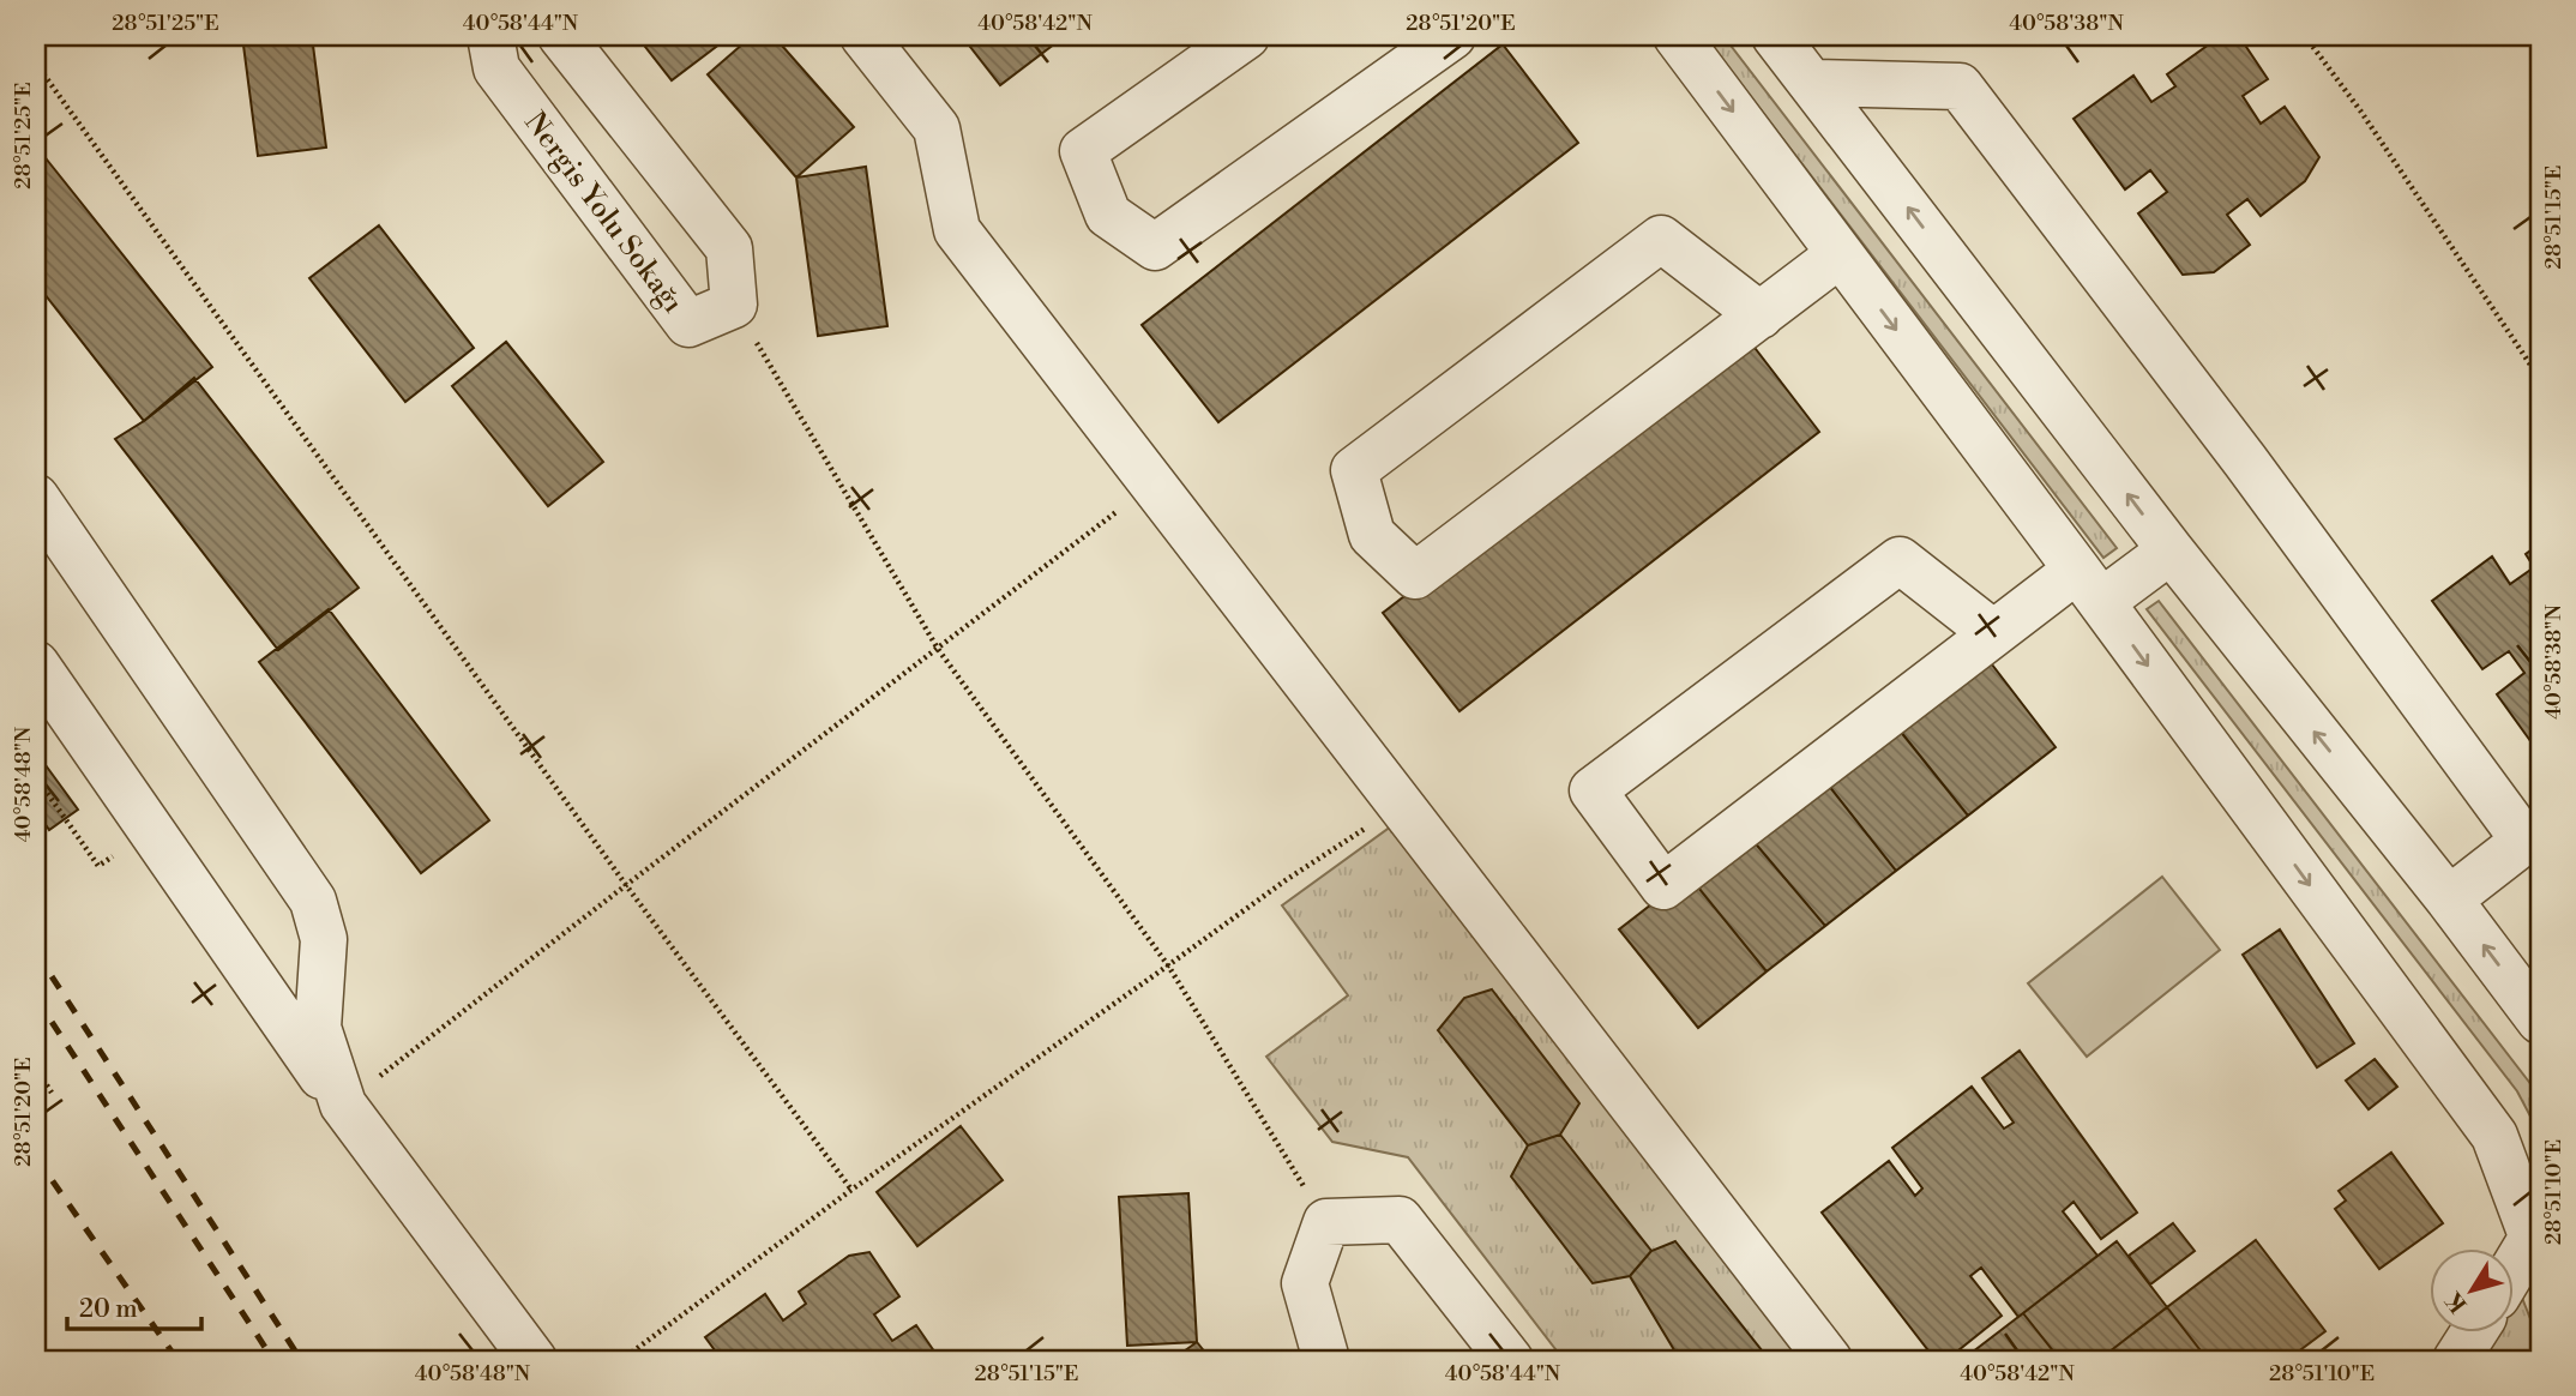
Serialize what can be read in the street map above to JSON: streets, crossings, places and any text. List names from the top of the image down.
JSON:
{
  "streets": {
    "street": ["Nergis Yolu Sokağı"]
  },
  "scale_bar": "20 m",
  "north": "bottom left",
  "coordinates": [
    "28°51'25\"E",
    "40°58'44\"N",
    "40°58'42\"N",
    "28°51'20\"E",
    "40°58'38\"N",
    "28°51'15\"E",
    "40°58'48\"N",
    "28°51'10\"E"
  ]
}
